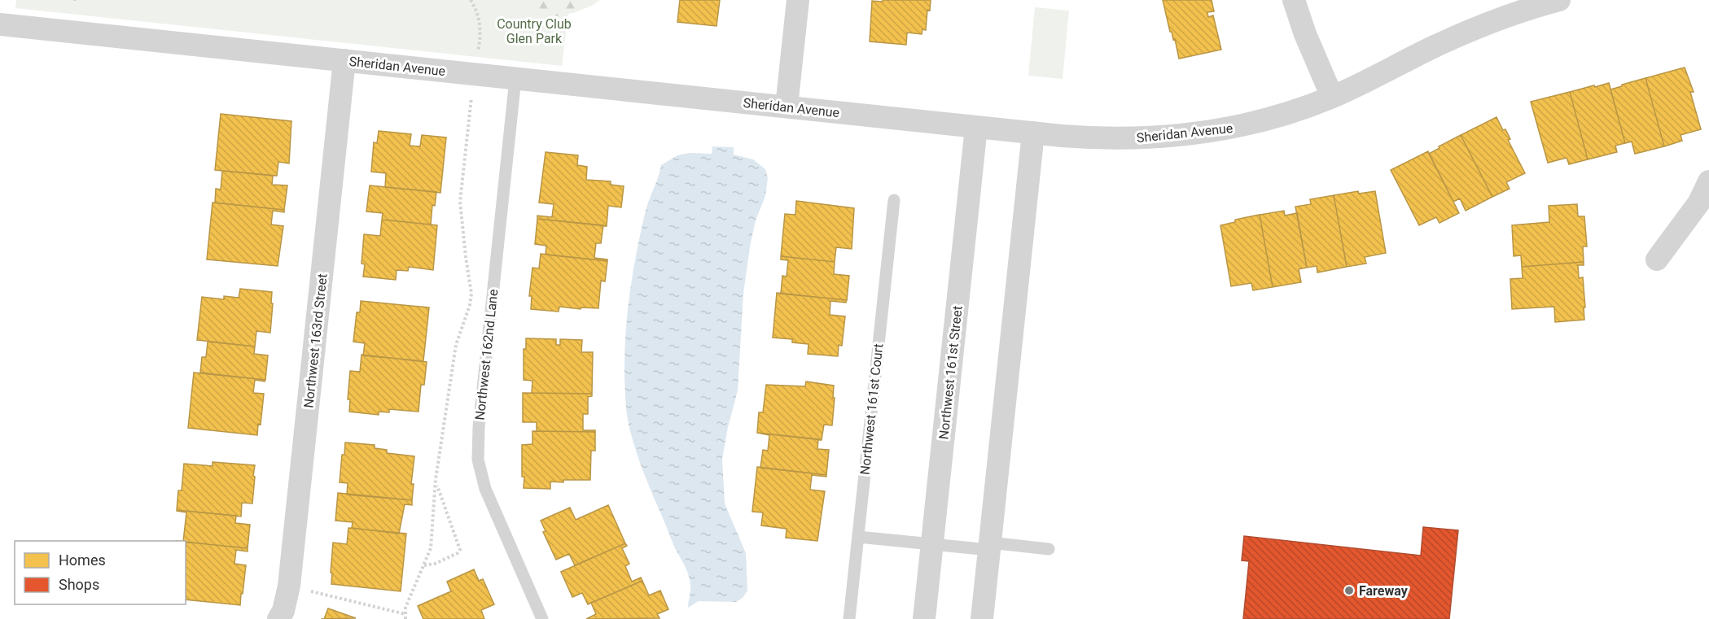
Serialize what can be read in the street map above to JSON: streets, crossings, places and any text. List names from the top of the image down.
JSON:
{
  "streets": {
    "street": ["Sheridan Avenue", "Northwest 163rd Street", "Northwest 161st Street"],
    "lane": ["Northwest 162nd Lane", "Northwest 161st Court"]
  },
  "crossings": [
    ["Sheridan Avenue", "Northwest 163rd Street"],
    ["Sheridan Avenue", "Northwest 162nd Lane"],
    ["Sheridan Avenue", "Northwest 161st Street"]
  ],
  "parks": ["Country Club Glen Park"],
  "places": ["Fareway"],
  "legend": ["Homes", "Shops"]
}
